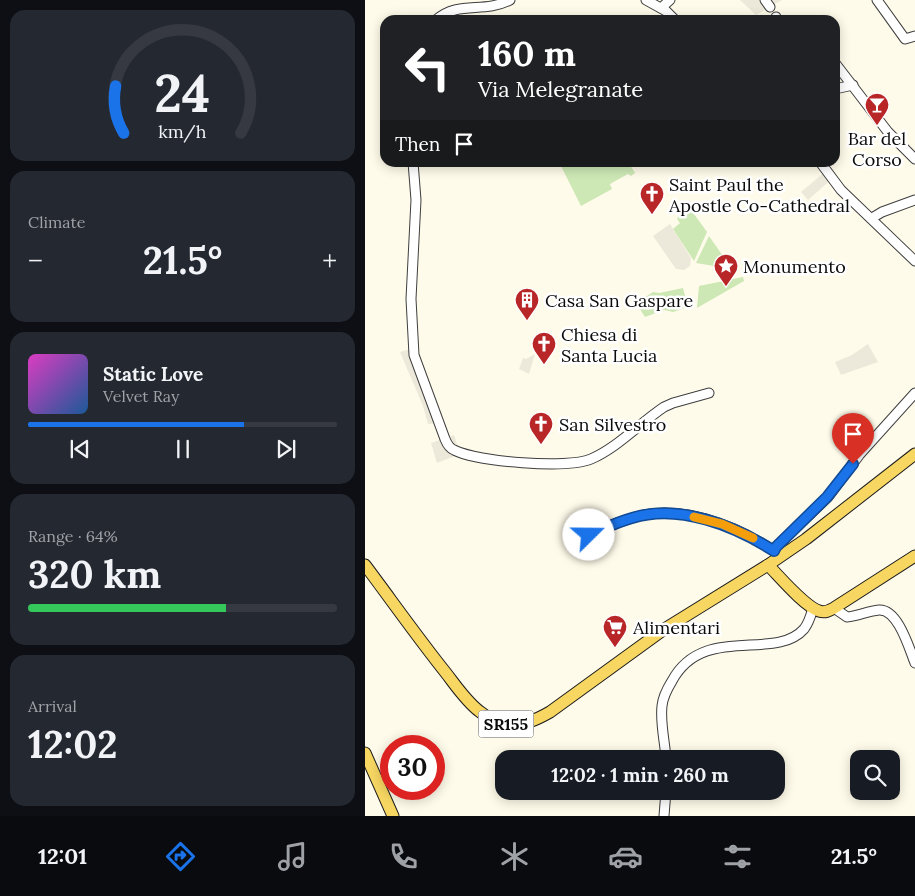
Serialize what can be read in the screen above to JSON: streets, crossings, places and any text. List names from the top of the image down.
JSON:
{
  "streets": {
    "main road": ["SR155"]
  },
  "places": {
    "bar": ["Bar del Corso"],
    "church": ["Saint Paul the Apostle Co-Cathedral", "Chiesa di Santa Lucia", "San Silvestro"],
    "place": ["Monumento"],
    "building": ["Casa San Gaspare"],
    "supermarket": ["Alimentari"]
  },
  "page": {
    "turn": ["160 m", "Via Melegranate"],
    "then": "Then",
    "tile": [
      "Climate",
      ["Range · 64%", "320 km"],
      ["Arrival", "12:02"]
    ],
    "heat": ["−", "21.5°", "+"],
    "song": ["Static Love", "Velvet Ray"],
    "limit": "30",
    "trip": "12:02 · 1 min · 260 m",
    "tabs": ["12:01", "21.5°"],
    "gauge": ["24", "km/h"]
  }
}
